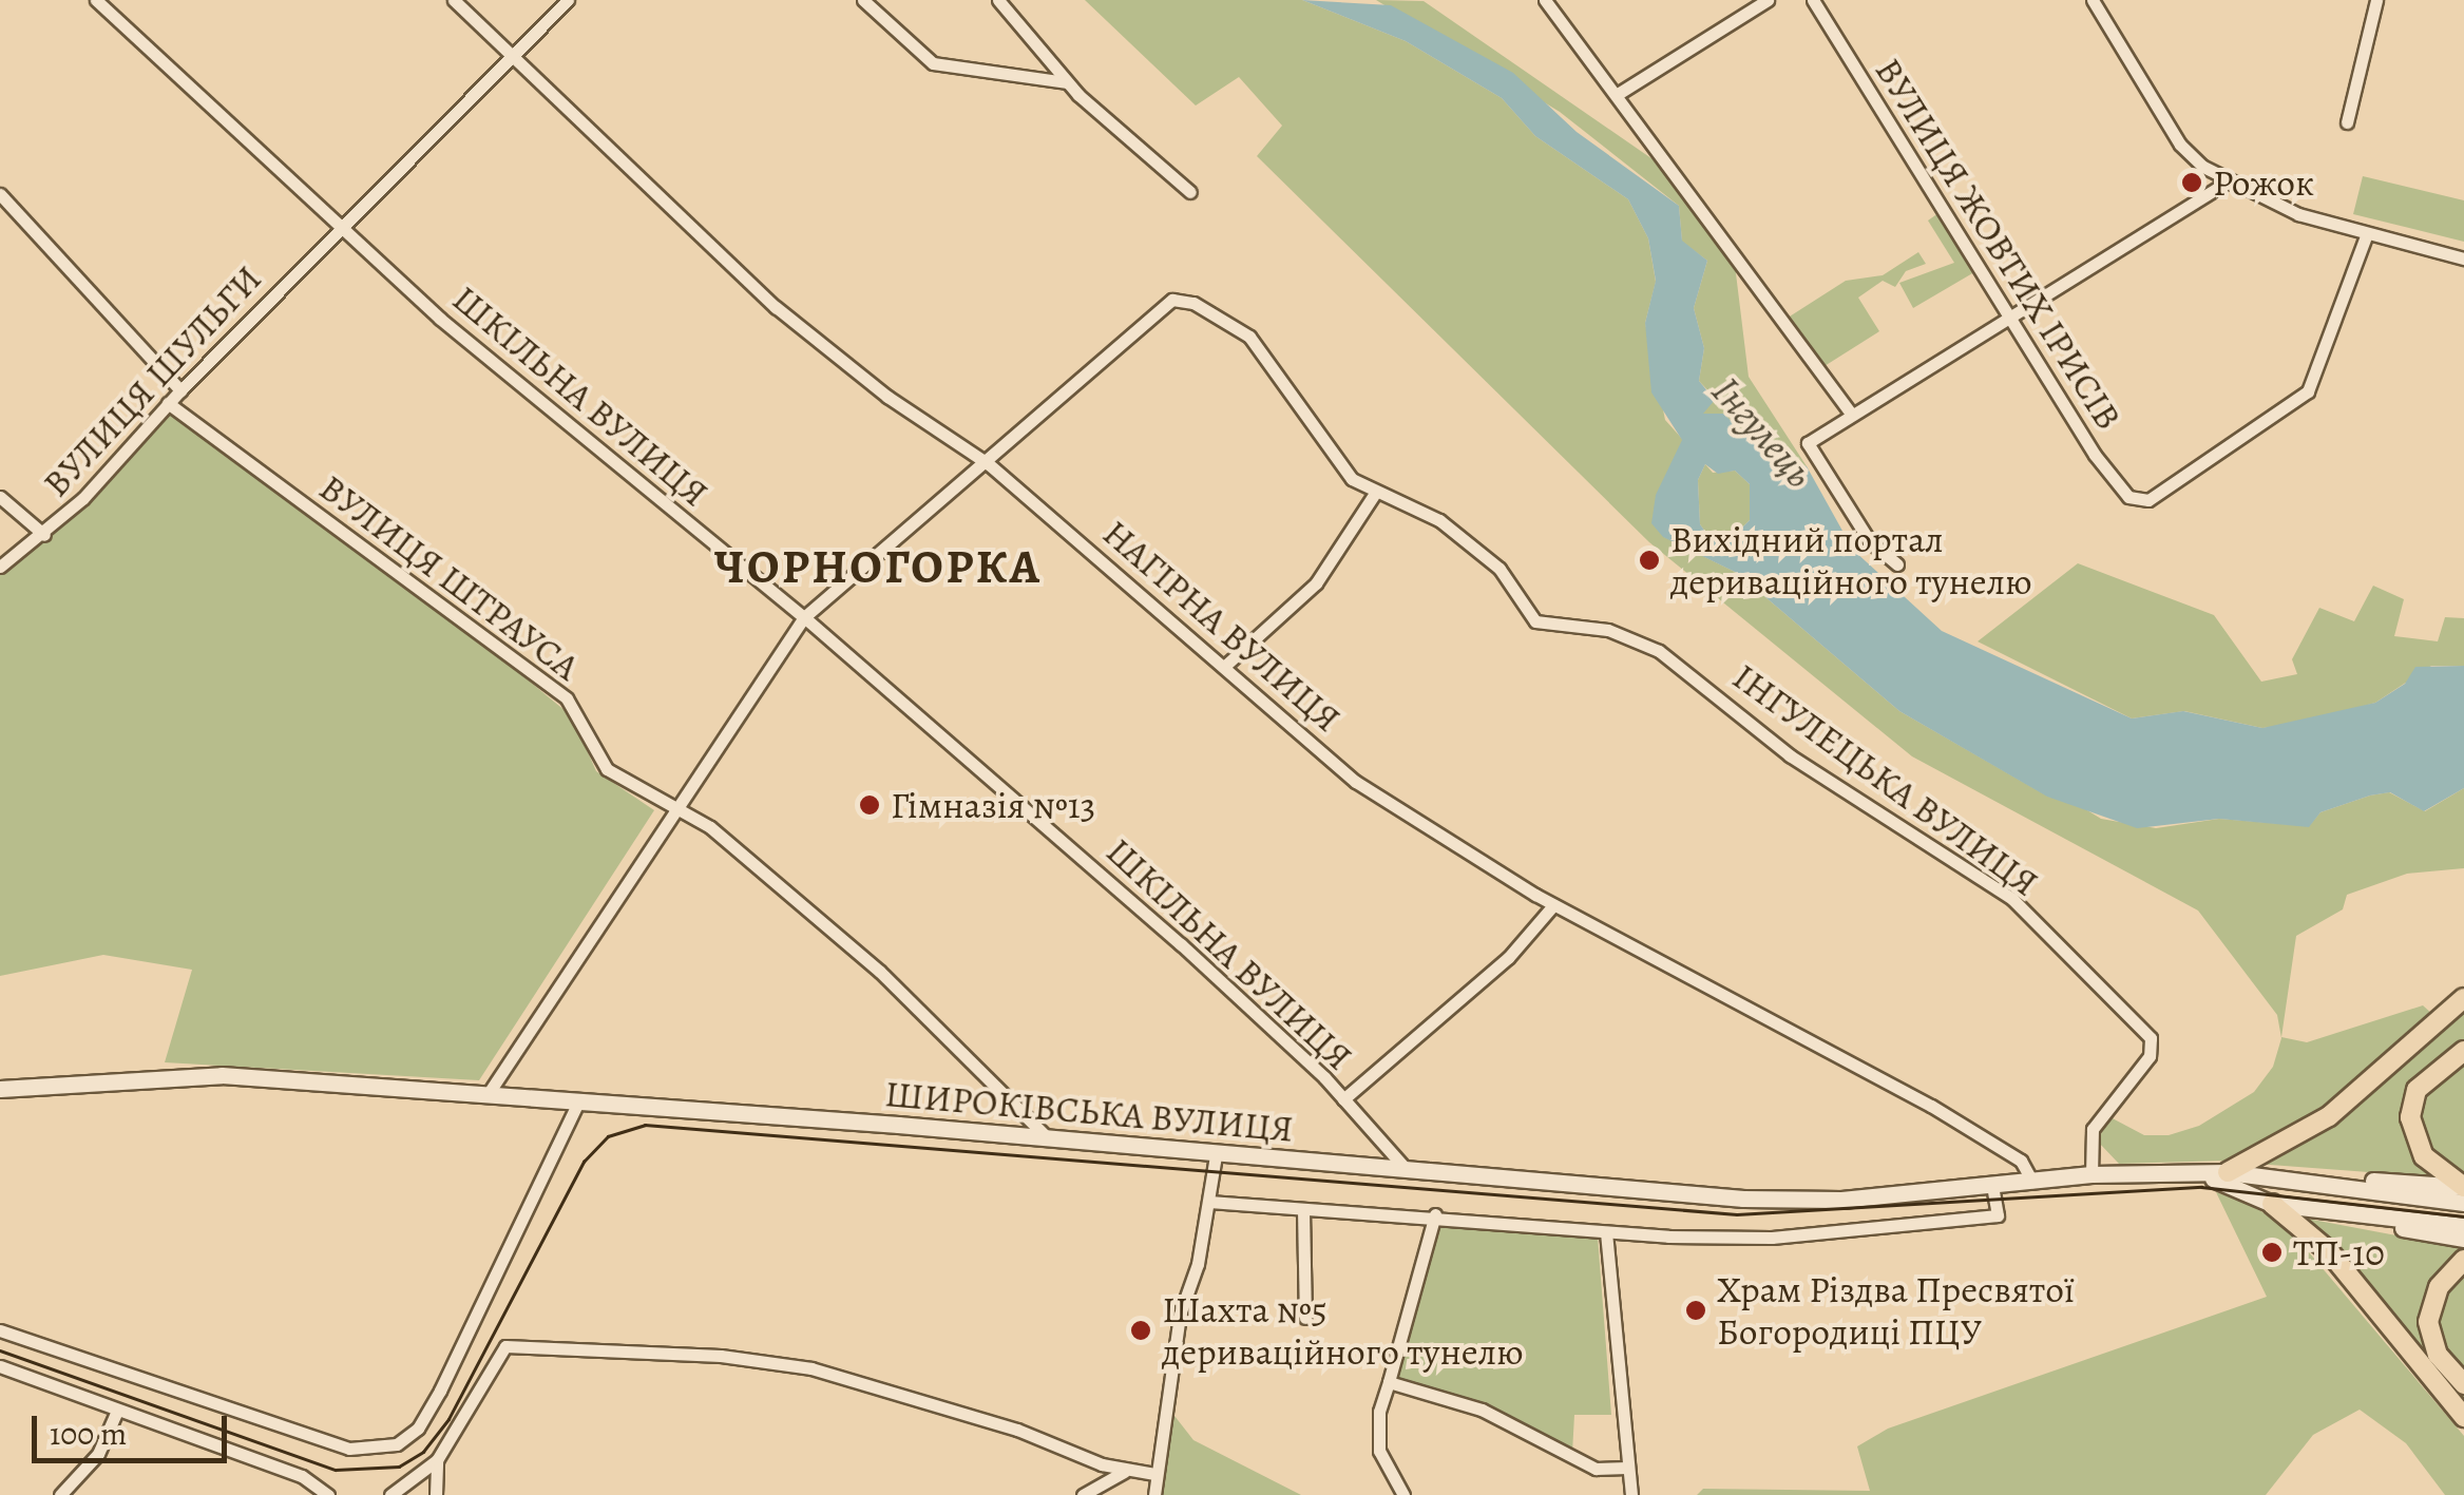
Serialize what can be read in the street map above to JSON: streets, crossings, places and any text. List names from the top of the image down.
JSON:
{
  "streets": {
    "main road": ["ШИРОКІВСЬКА ВУЛИЦЯ"],
    "street": [
      "ВУЛИЦЯ ЖОВТИХ ІРИСІВ",
      "ВУЛИЦЯ ШУЛЬГИ",
      "ШКІЛЬНА ВУЛИЦЯ",
      "ВУЛИЦЯ ШТРАУСА",
      "НАГІРНА ВУЛИЦЯ",
      "ІНГУЛЕЦЬКА ВУЛИЦЯ"
    ]
  },
  "crossings": [
    ["ВУЛИЦЯ ШУЛЬГИ", "ШКІЛЬНА ВУЛИЦЯ"],
    ["ВУЛИЦЯ ШУЛЬГИ", "ВУЛИЦЯ ШТРАУСА"],
    ["ВУЛИЦЯ ШУЛЬГИ", "НАГІРНА ВУЛИЦЯ"],
    ["ШКІЛЬНА ВУЛИЦЯ", "ШИРОКІВСЬКА ВУЛИЦЯ"],
    ["ВУЛИЦЯ ШТРАУСА", "ШИРОКІВСЬКА ВУЛИЦЯ"],
    ["НАГІРНА ВУЛИЦЯ", "ІНГУЛЕЦЬКА ВУЛИЦЯ"],
    ["НАГІРНА ВУЛИЦЯ", "ШИРОКІВСЬКА ВУЛИЦЯ"],
    ["ІНГУЛЕЦЬКА ВУЛИЦЯ", "ШИРОКІВСЬКА ВУЛИЦЯ"]
  ],
  "districts": ["ЧОРНОГОРКА"],
  "water": ["Інгулець"],
  "places": [
    "Рожок",
    "Вихідний портал дериваційного тунелю",
    "Гімназія №13",
    "ТП-10",
    "Храм Різдва Пресвятої Богородиці ПЦУ",
    "Шахта №5 дериваційного тунелю"
  ],
  "scale_bar": "100 m"
}
